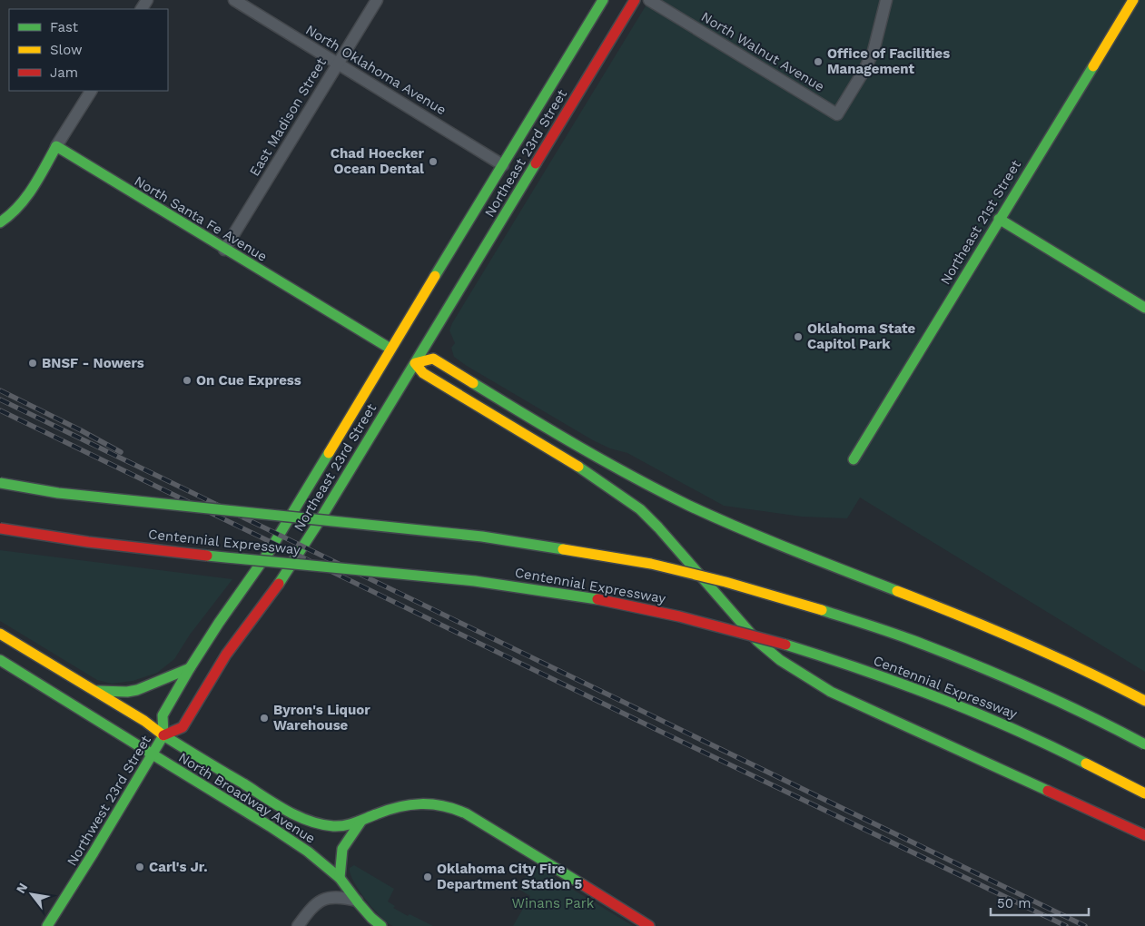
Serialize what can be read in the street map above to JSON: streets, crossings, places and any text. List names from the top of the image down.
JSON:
{
  "streets": {
    "main road": [
      "Northeast 23rd Street",
      "North Santa Fe Avenue",
      "Northeast 21st Street",
      "Centennial Expressway",
      "North Broadway Avenue",
      "Northwest 23rd Street"
    ],
    "street": ["North Walnut Avenue", "North Oklahoma Avenue", "East Madison Street"]
  },
  "crossings": [
    ["North Oklahoma Avenue", "East Madison Street"],
    ["North Oklahoma Avenue", "Northeast 23rd Street"],
    ["East Madison Street", "North Santa Fe Avenue"],
    ["Northeast 23rd Street", "North Santa Fe Avenue"],
    ["Northeast 23rd Street", "North Broadway Avenue"],
    ["Northeast 23rd Street", "Northwest 23rd Street"],
    ["North Broadway Avenue", "Northwest 23rd Street"]
  ],
  "parks": ["Winans Park"],
  "places": [
    "Office of Facilities Management",
    "Chad Hoecker Ocean Dental",
    "Oklahoma State Capitol Park",
    "BNSF - Nowers",
    "On Cue Express",
    "Byron's Liquor Warehouse",
    "Carl's Jr.",
    "Oklahoma City Fire Department Station 5"
  ],
  "legend": ["Fast", "Slow", "Jam"],
  "scale_bar": "50 m",
  "north": "top left"
}
